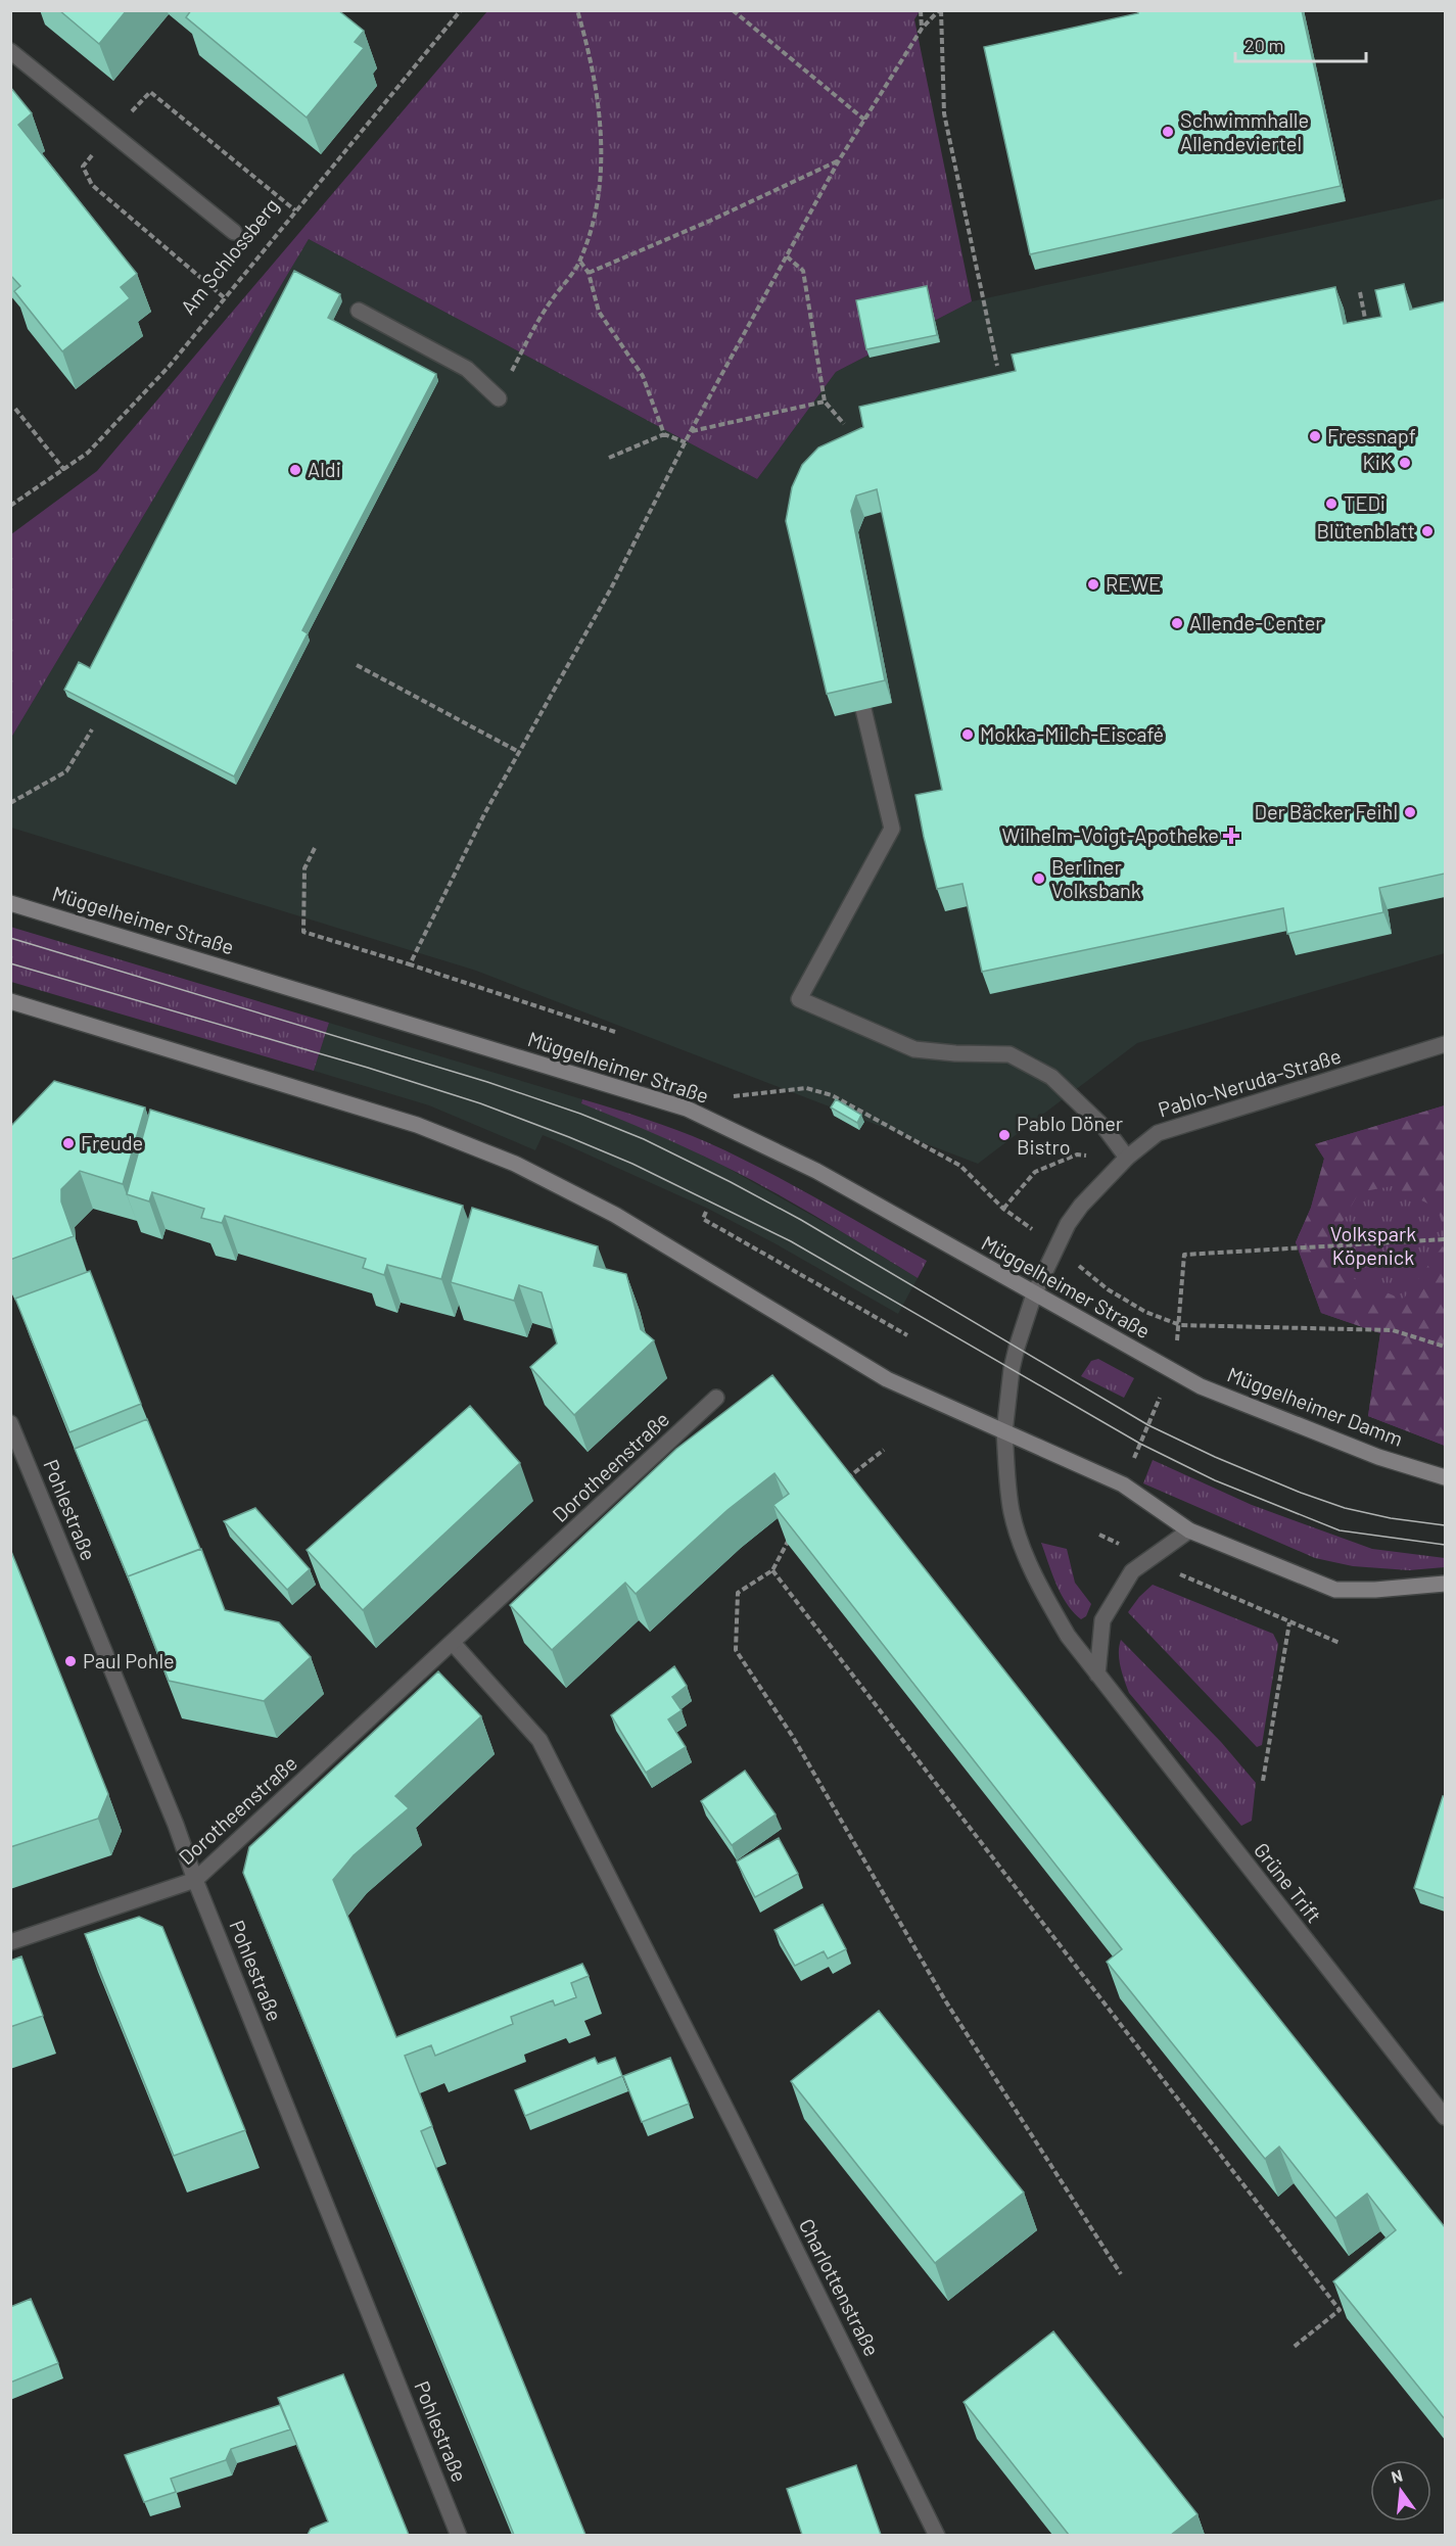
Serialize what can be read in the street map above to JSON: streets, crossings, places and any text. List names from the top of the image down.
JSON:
{
  "streets": {
    "main road": ["Müggelheimer Straße", "Müggelheimer Damm"],
    "street": [
      "Am Schlossberg",
      "Pablo-Neruda-Straße",
      "Dorotheenstraße",
      "Pohlestraße",
      "Grüne Trift",
      "Charlottenstraße"
    ]
  },
  "crossings": [
    ["Müggelheimer Straße", "Pablo-Neruda-Straße"],
    ["Müggelheimer Straße", "Müggelheimer Damm"],
    ["Pablo-Neruda-Straße", "Grüne Trift"],
    ["Dorotheenstraße", "Pohlestraße"],
    ["Dorotheenstraße", "Charlottenstraße"]
  ],
  "parks": ["Volkspark Köpenick"],
  "places": {
    "other": [
      "Schwimmhalle Allendeviertel",
      "Fressnapf",
      "KiK",
      "Aldi",
      "TEDi",
      "Blütenblatt",
      "REWE",
      "Allende-Center",
      "Mokka-Milch-Eiscafé",
      "Der Bäcker Feihl",
      "Berliner Volksbank",
      "Pablo Döner Bistro",
      "Freude",
      "Paul Pohle"
    ],
    "health": ["Wilhelm-Voigt-Apotheke"]
  },
  "scale_bar": "20 m",
  "north": "top"
}
